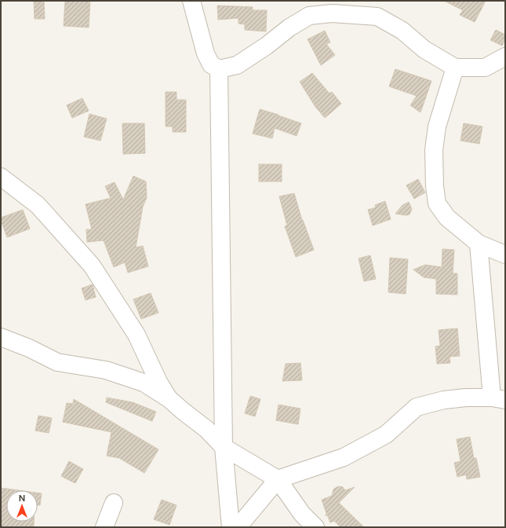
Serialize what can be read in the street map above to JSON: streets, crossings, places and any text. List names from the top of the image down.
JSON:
{
  "north": "top"
}
